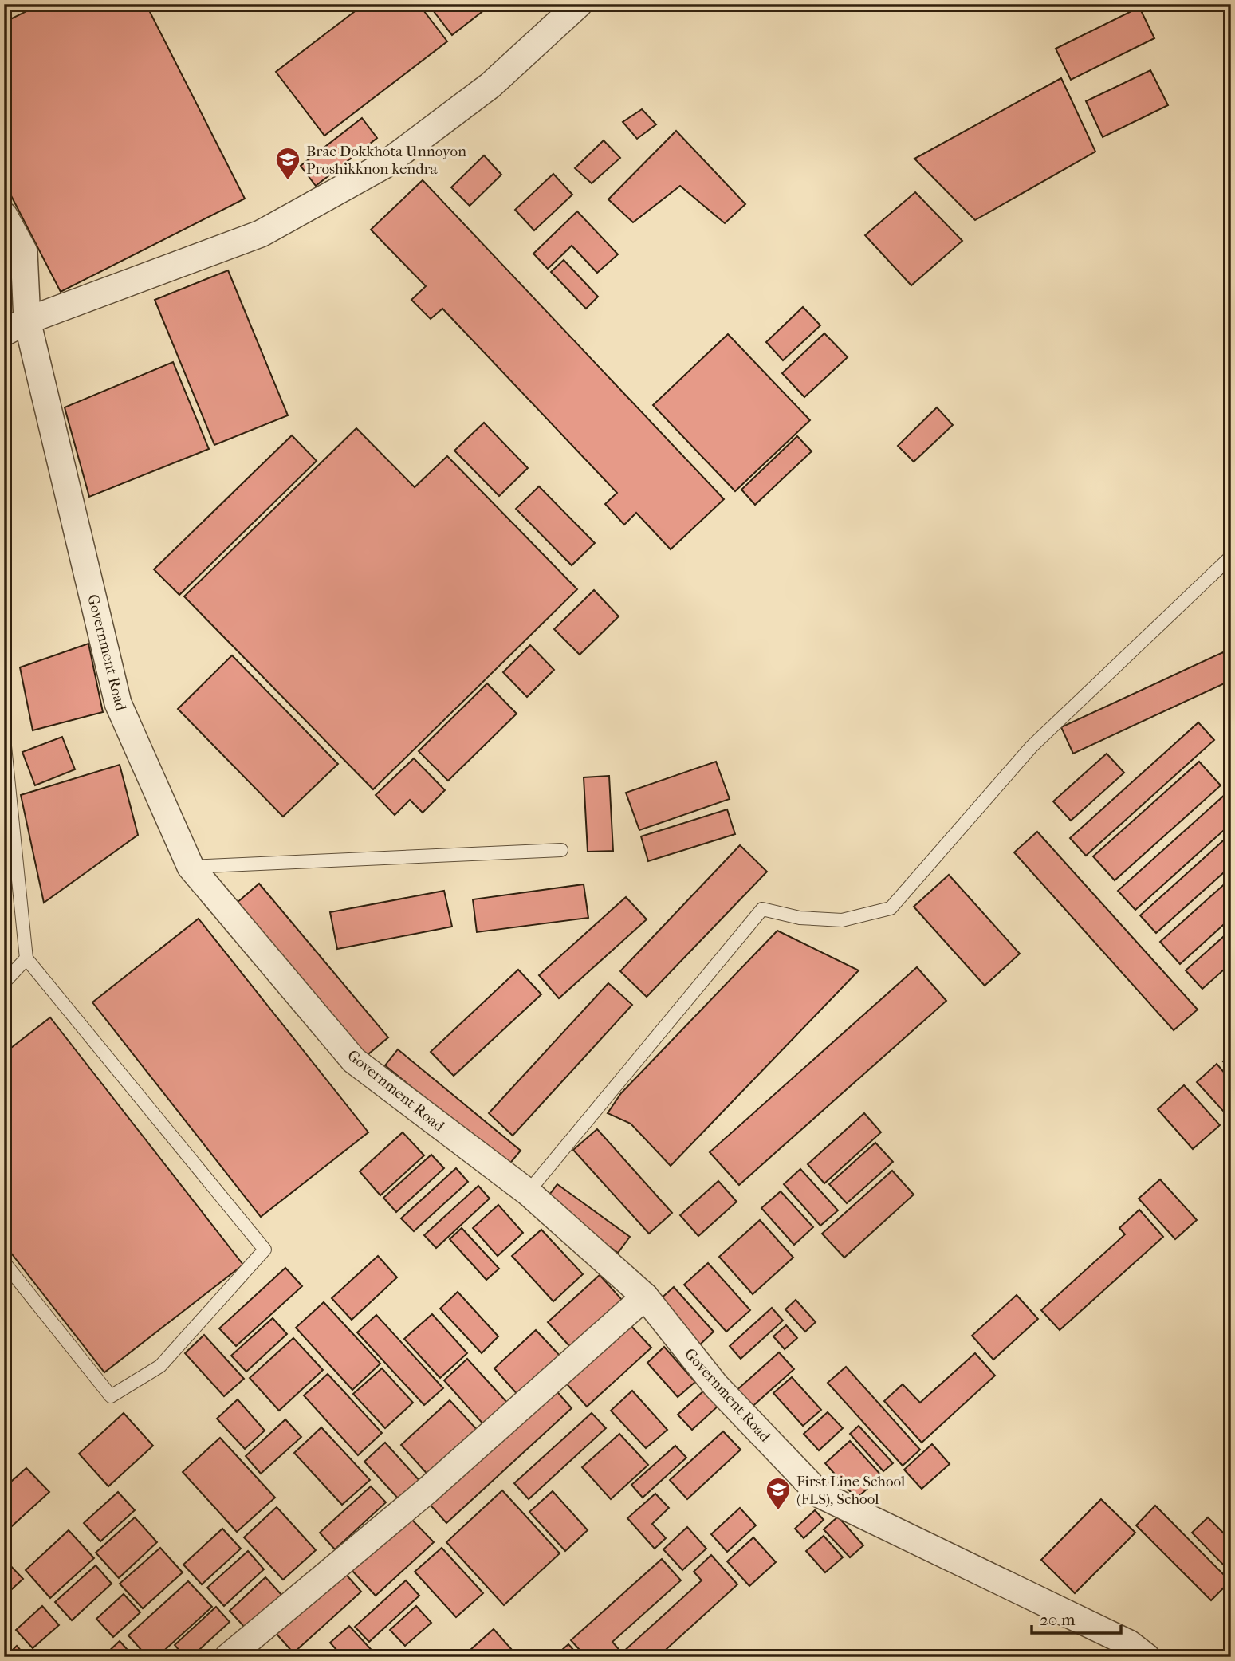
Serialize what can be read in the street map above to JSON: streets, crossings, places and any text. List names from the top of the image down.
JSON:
{
  "streets": {
    "street": ["Government Road"]
  },
  "places": {
    "school or university": ["Brac Dokkhota Unnoyon Proshikknon kendra", "First Line School (FLS), School"]
  },
  "scale_bar": "20 m"
}
